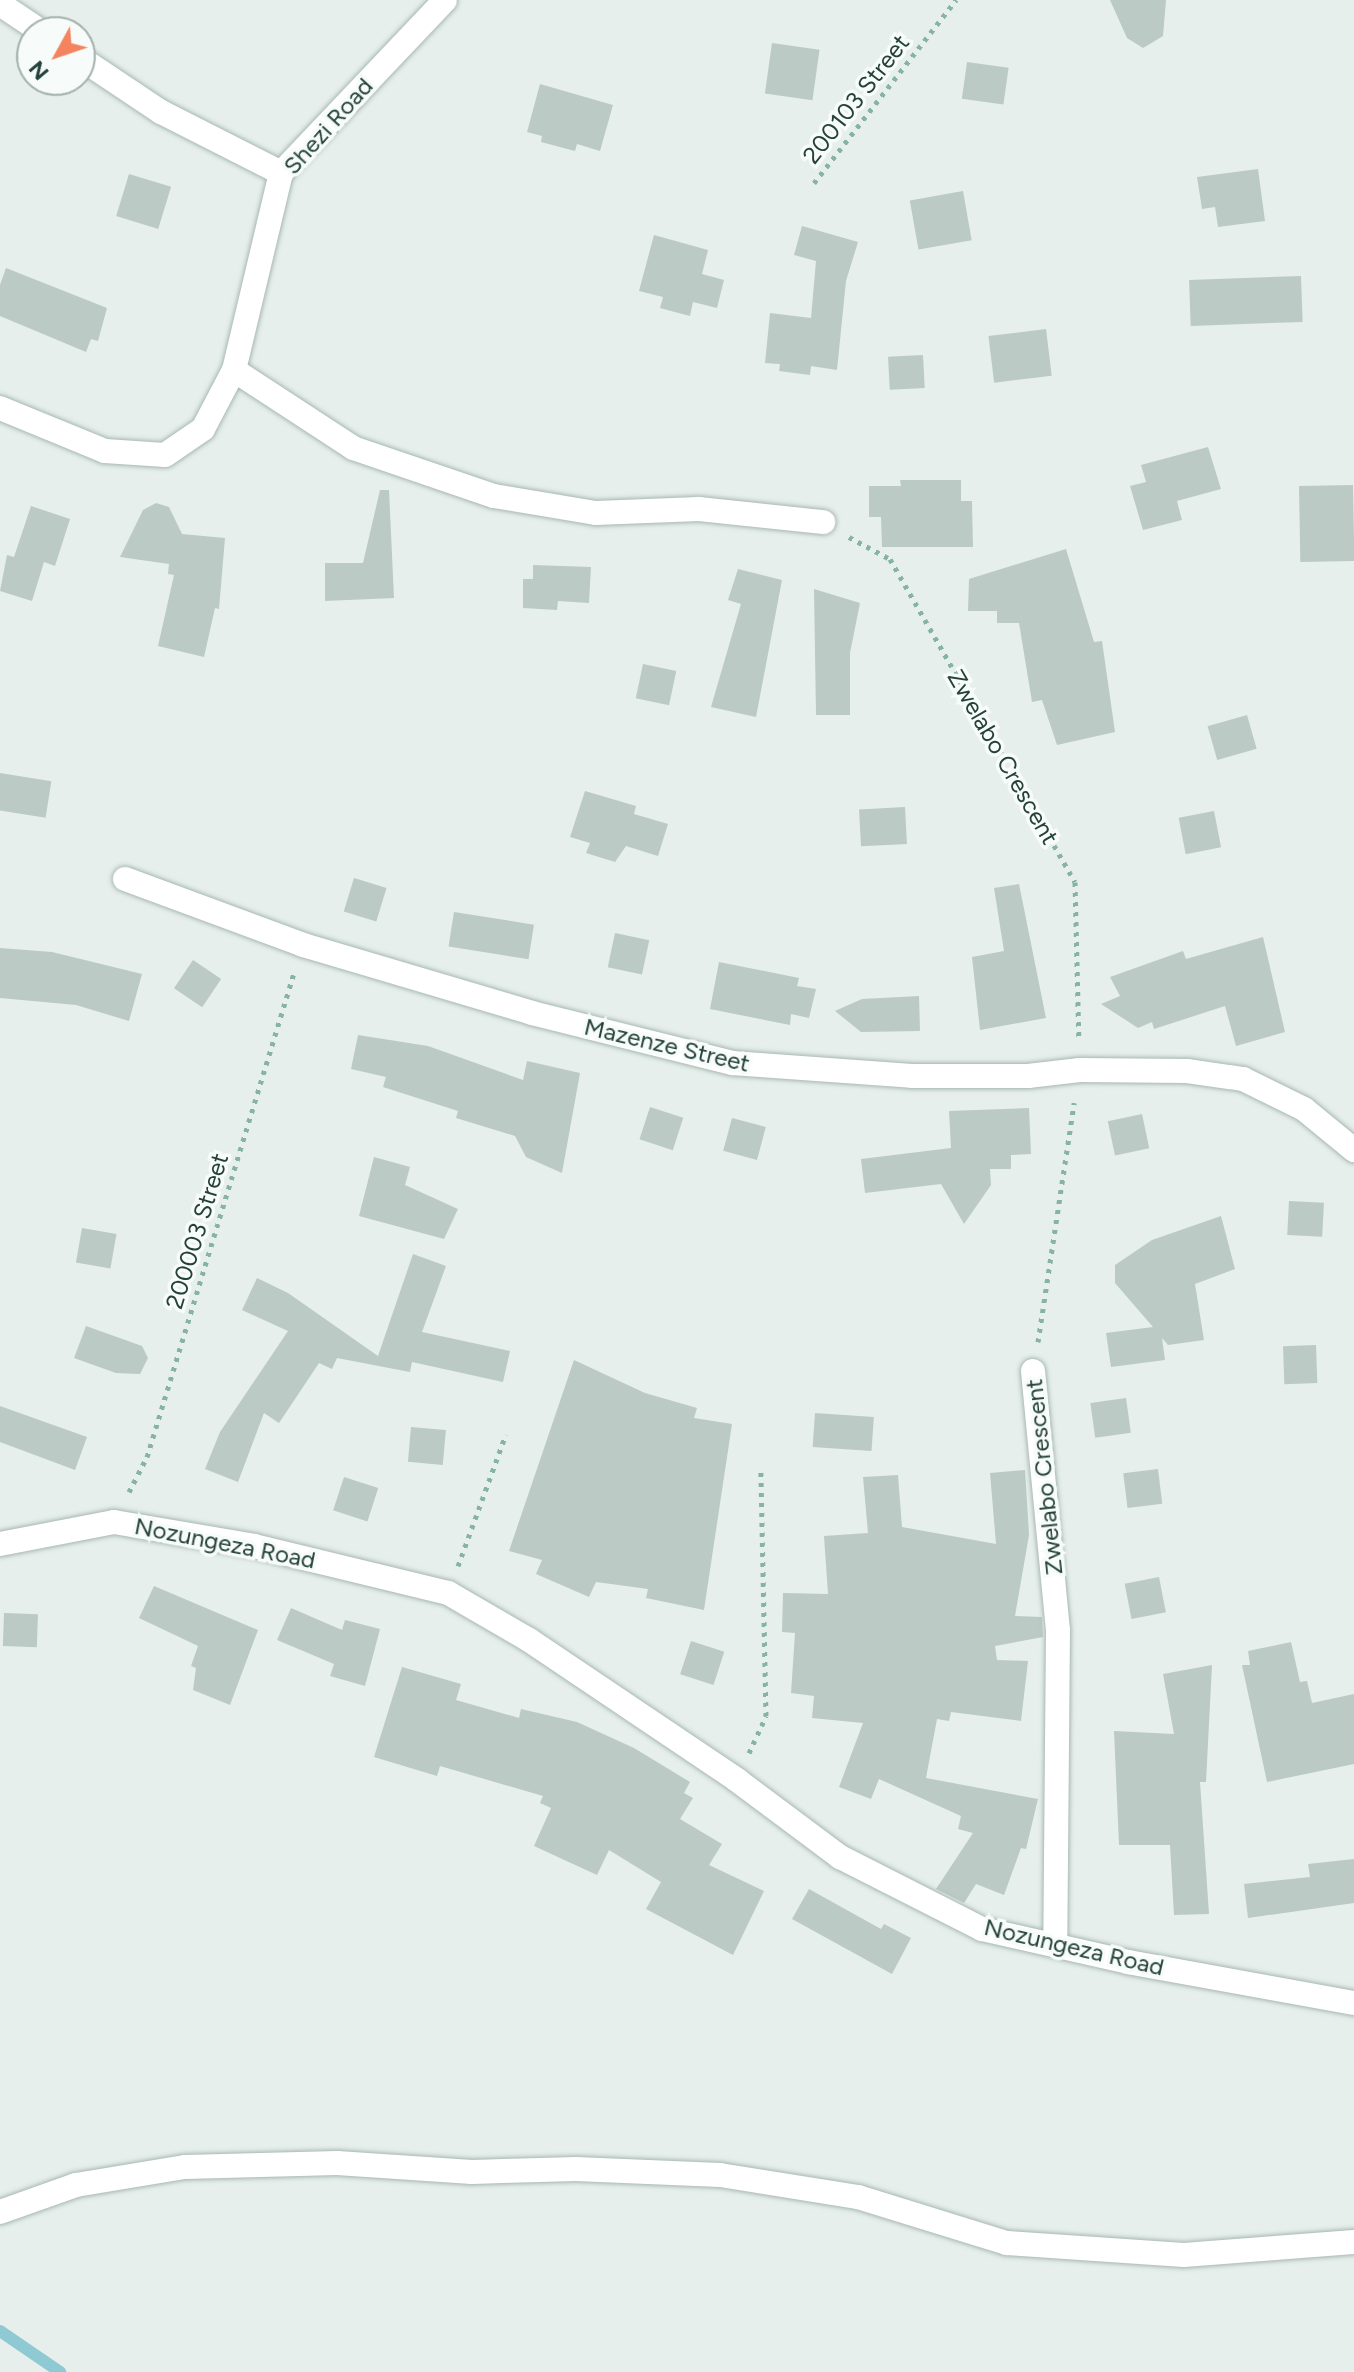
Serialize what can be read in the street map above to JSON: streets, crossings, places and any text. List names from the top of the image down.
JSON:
{
  "streets": {
    "street": [
      "Shezi Road",
      "Zwelabo Crescent",
      "Mazenze Street",
      "Nozungeza Road"
    ],
    "path": ["200103 Street", "200003 Street"]
  },
  "crossings": [
    ["Zwelabo Crescent", "Mazenze Street"],
    ["Zwelabo Crescent", "Nozungeza Road"],
    ["Mazenze Street", "200003 Street"],
    ["200003 Street", "Nozungeza Road"]
  ],
  "north": "bottom left"
}
